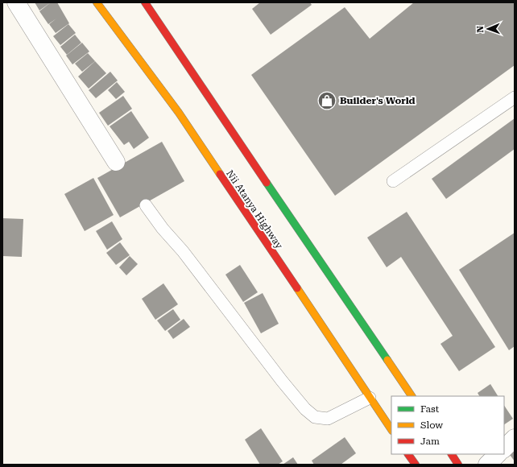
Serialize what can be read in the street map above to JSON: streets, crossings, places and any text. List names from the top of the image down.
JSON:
{
  "streets": {
    "main road": ["Nii Atanya Highway"]
  },
  "places": {
    "shop": ["Builder's World"]
  },
  "legend": ["Fast", "Slow", "Jam"],
  "north": "left"
}
